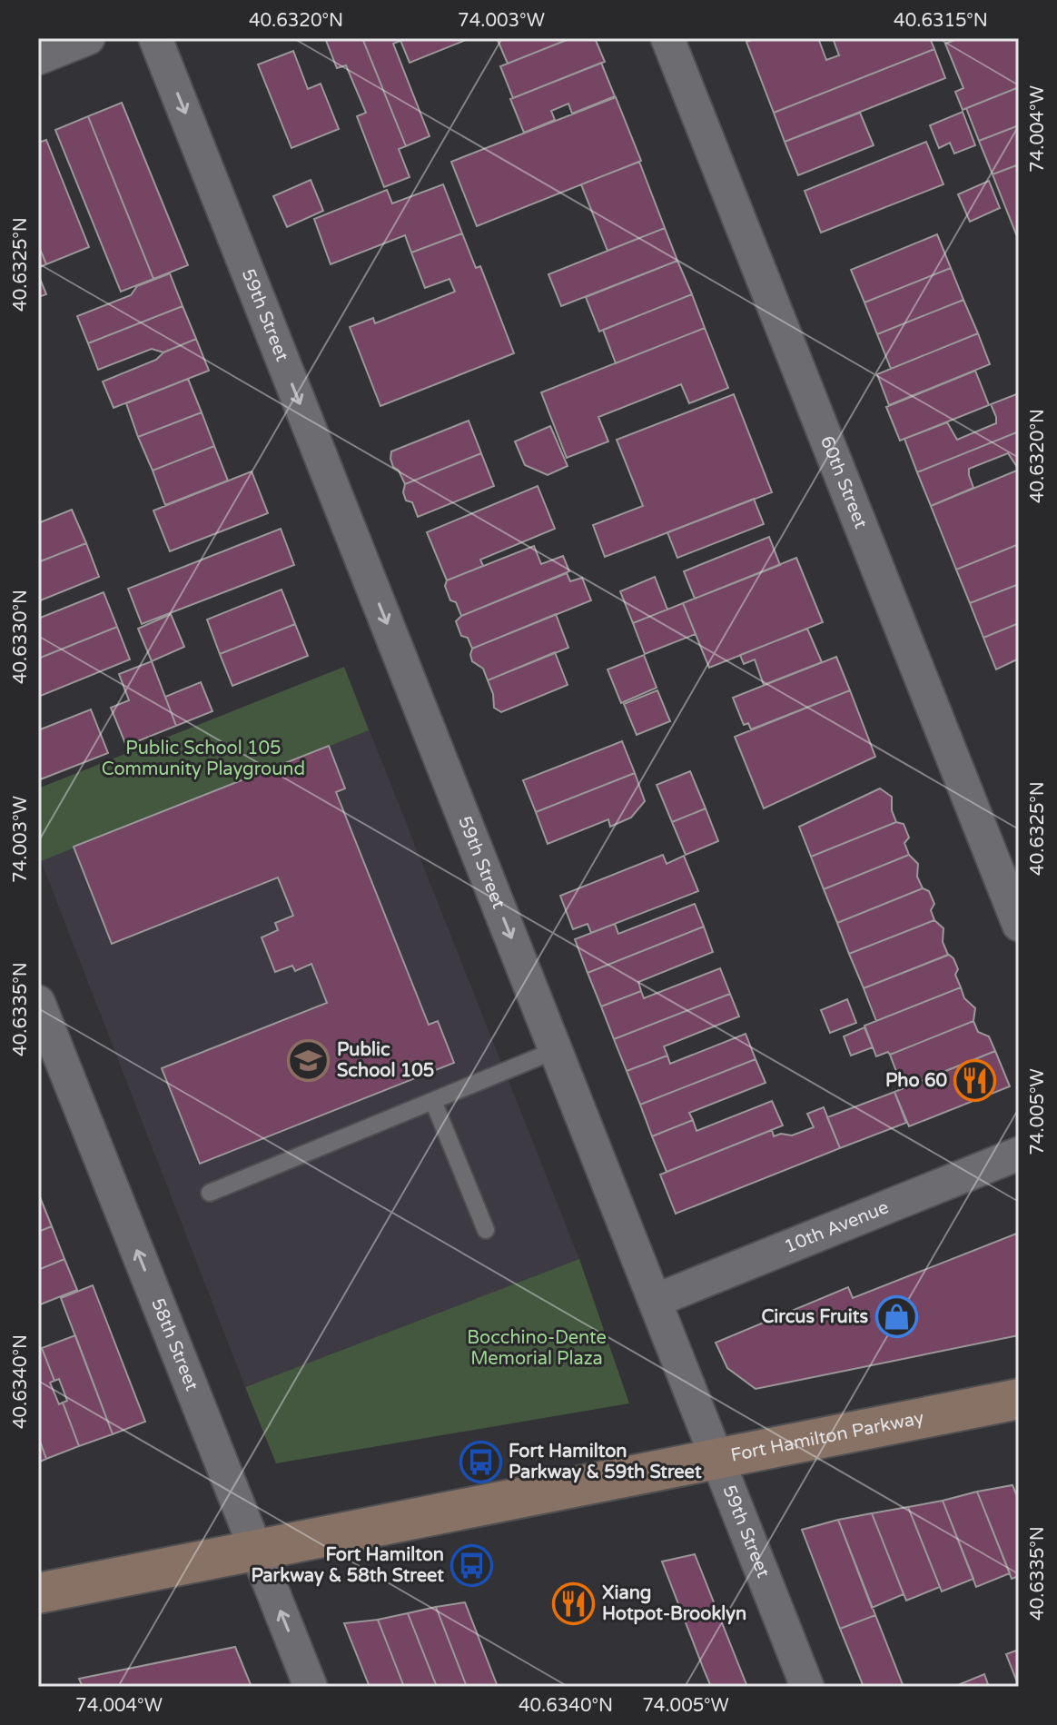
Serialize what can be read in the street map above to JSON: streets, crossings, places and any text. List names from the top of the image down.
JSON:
{
  "streets": {
    "main road": ["Fort Hamilton Parkway"],
    "street": [
      "59th Street",
      "60th Street",
      "10th Avenue",
      "58th Street"
    ]
  },
  "crossings": [
    ["59th Street", "10th Avenue"],
    ["59th Street", "Fort Hamilton Parkway"],
    ["58th Street", "Fort Hamilton Parkway"]
  ],
  "one_way": ["59th Street", "58th Street"],
  "parks": ["Public School 105 Community Playground", "Bocchino-Dente Memorial Plaza"],
  "places": {
    "school or university": ["Public School 105"],
    "restaurant": ["Pho 60", "Xiang Hotpot-Brooklyn"],
    "shop": ["Circus Fruits"],
    "bus stop": ["Fort Hamilton Parkway & 59th Street", "Fort Hamilton Parkway & 58th Street"]
  },
  "coordinates": [
    "40.6320°N",
    "74.003°W",
    "40.6315°N",
    "74.004°W",
    "40.6325°N",
    "40.6330°N",
    "40.6335°N",
    "74.005°W",
    "40.6340°N"
  ]
}
